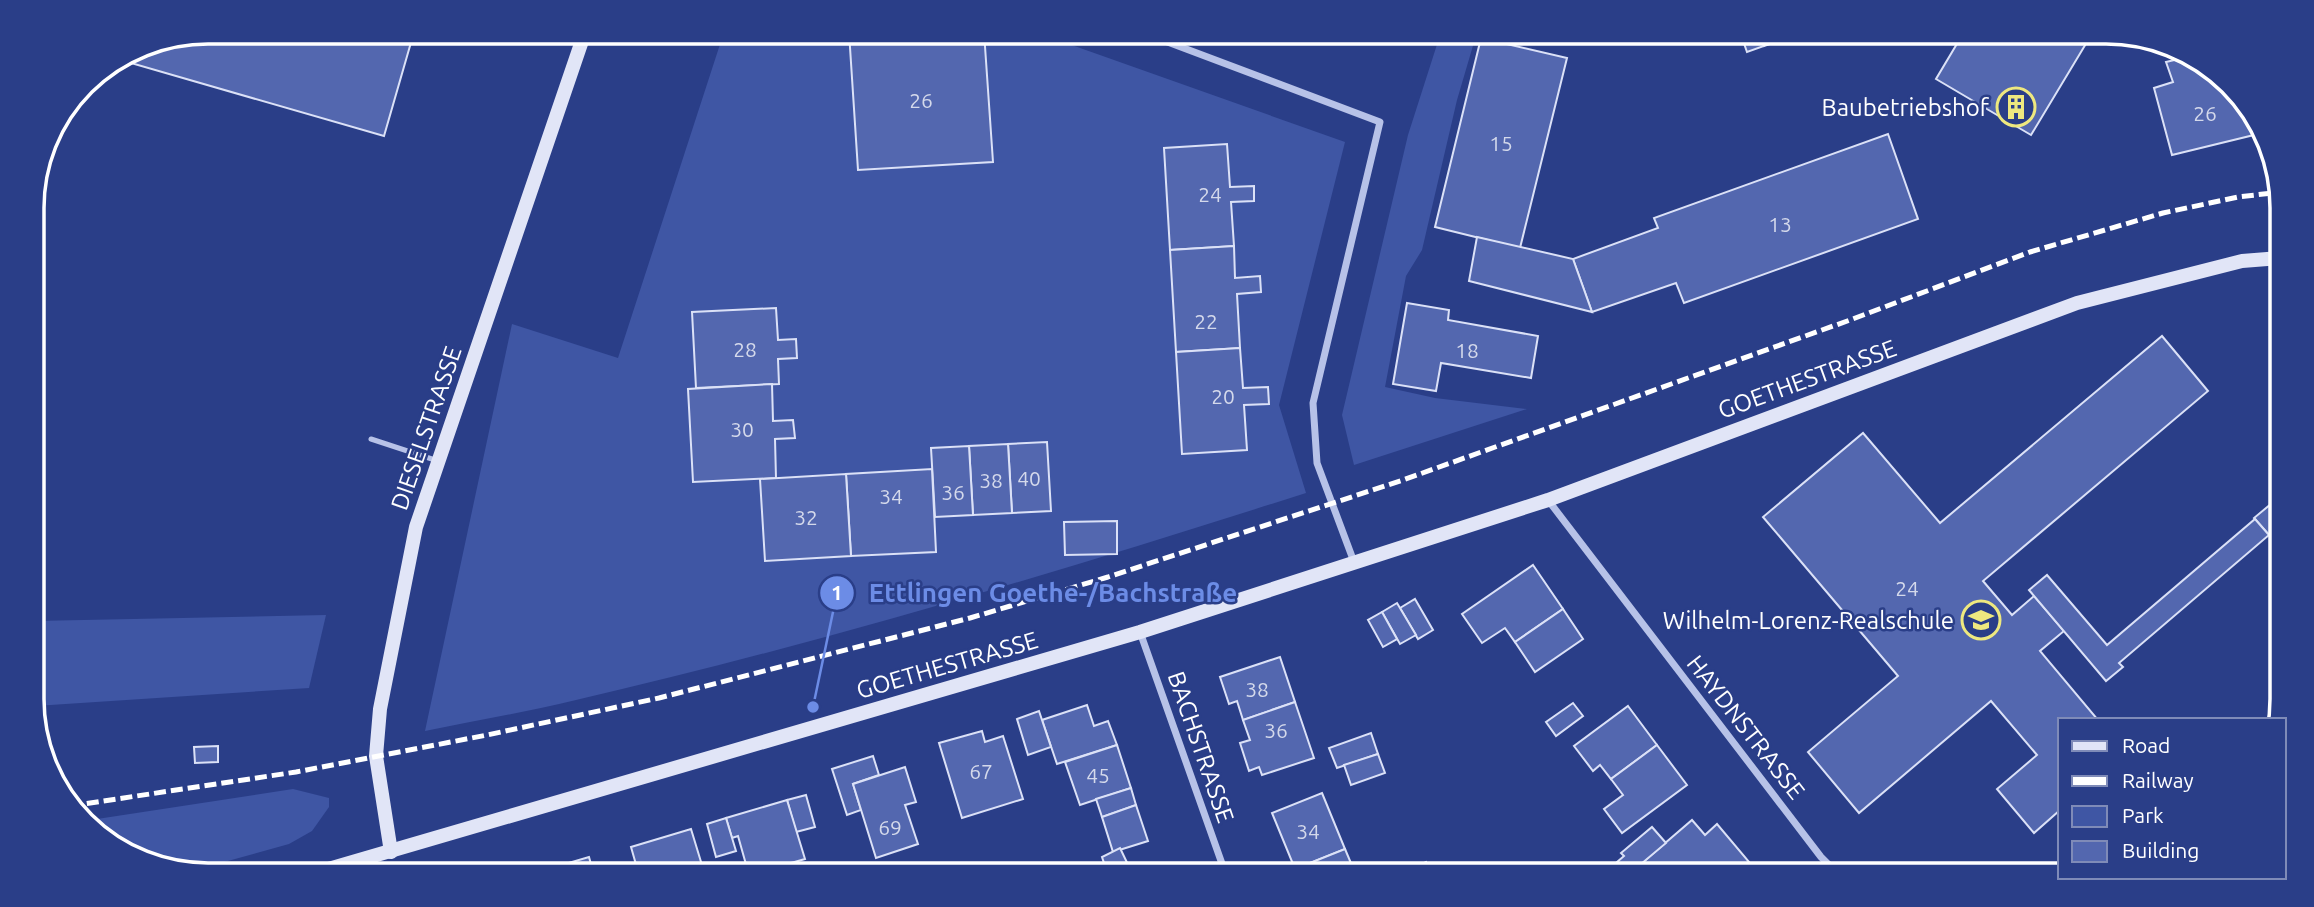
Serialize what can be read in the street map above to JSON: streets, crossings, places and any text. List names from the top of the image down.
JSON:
{
  "streets": {
    "street": [
      "GOETHESTRASSE",
      "DIESELSTRASSE",
      "HAYDNSTRASSE",
      "BACHSTRASSE"
    ]
  },
  "crossings": [
    ["GOETHESTRASSE", "DIESELSTRASSE"],
    ["GOETHESTRASSE", "HAYDNSTRASSE"],
    ["GOETHESTRASSE", "BACHSTRASSE"]
  ],
  "places": {
    "building": ["Baubetriebshof"],
    "school or university": ["Wilhelm-Lorenz-Realschule"],
    "other": ["Ettlingen Goethe-/Bachstraße"]
  },
  "house_numbers": [
    "26",
    "26",
    "15",
    "24",
    "13",
    "22",
    "28",
    "18",
    "20",
    "30",
    "40",
    "38",
    "36",
    "34",
    "32",
    "24",
    "38",
    "36",
    "67",
    "45",
    "69",
    "34"
  ],
  "legend": [
    "Road",
    "Railway",
    "Park",
    "Building"
  ]
}
